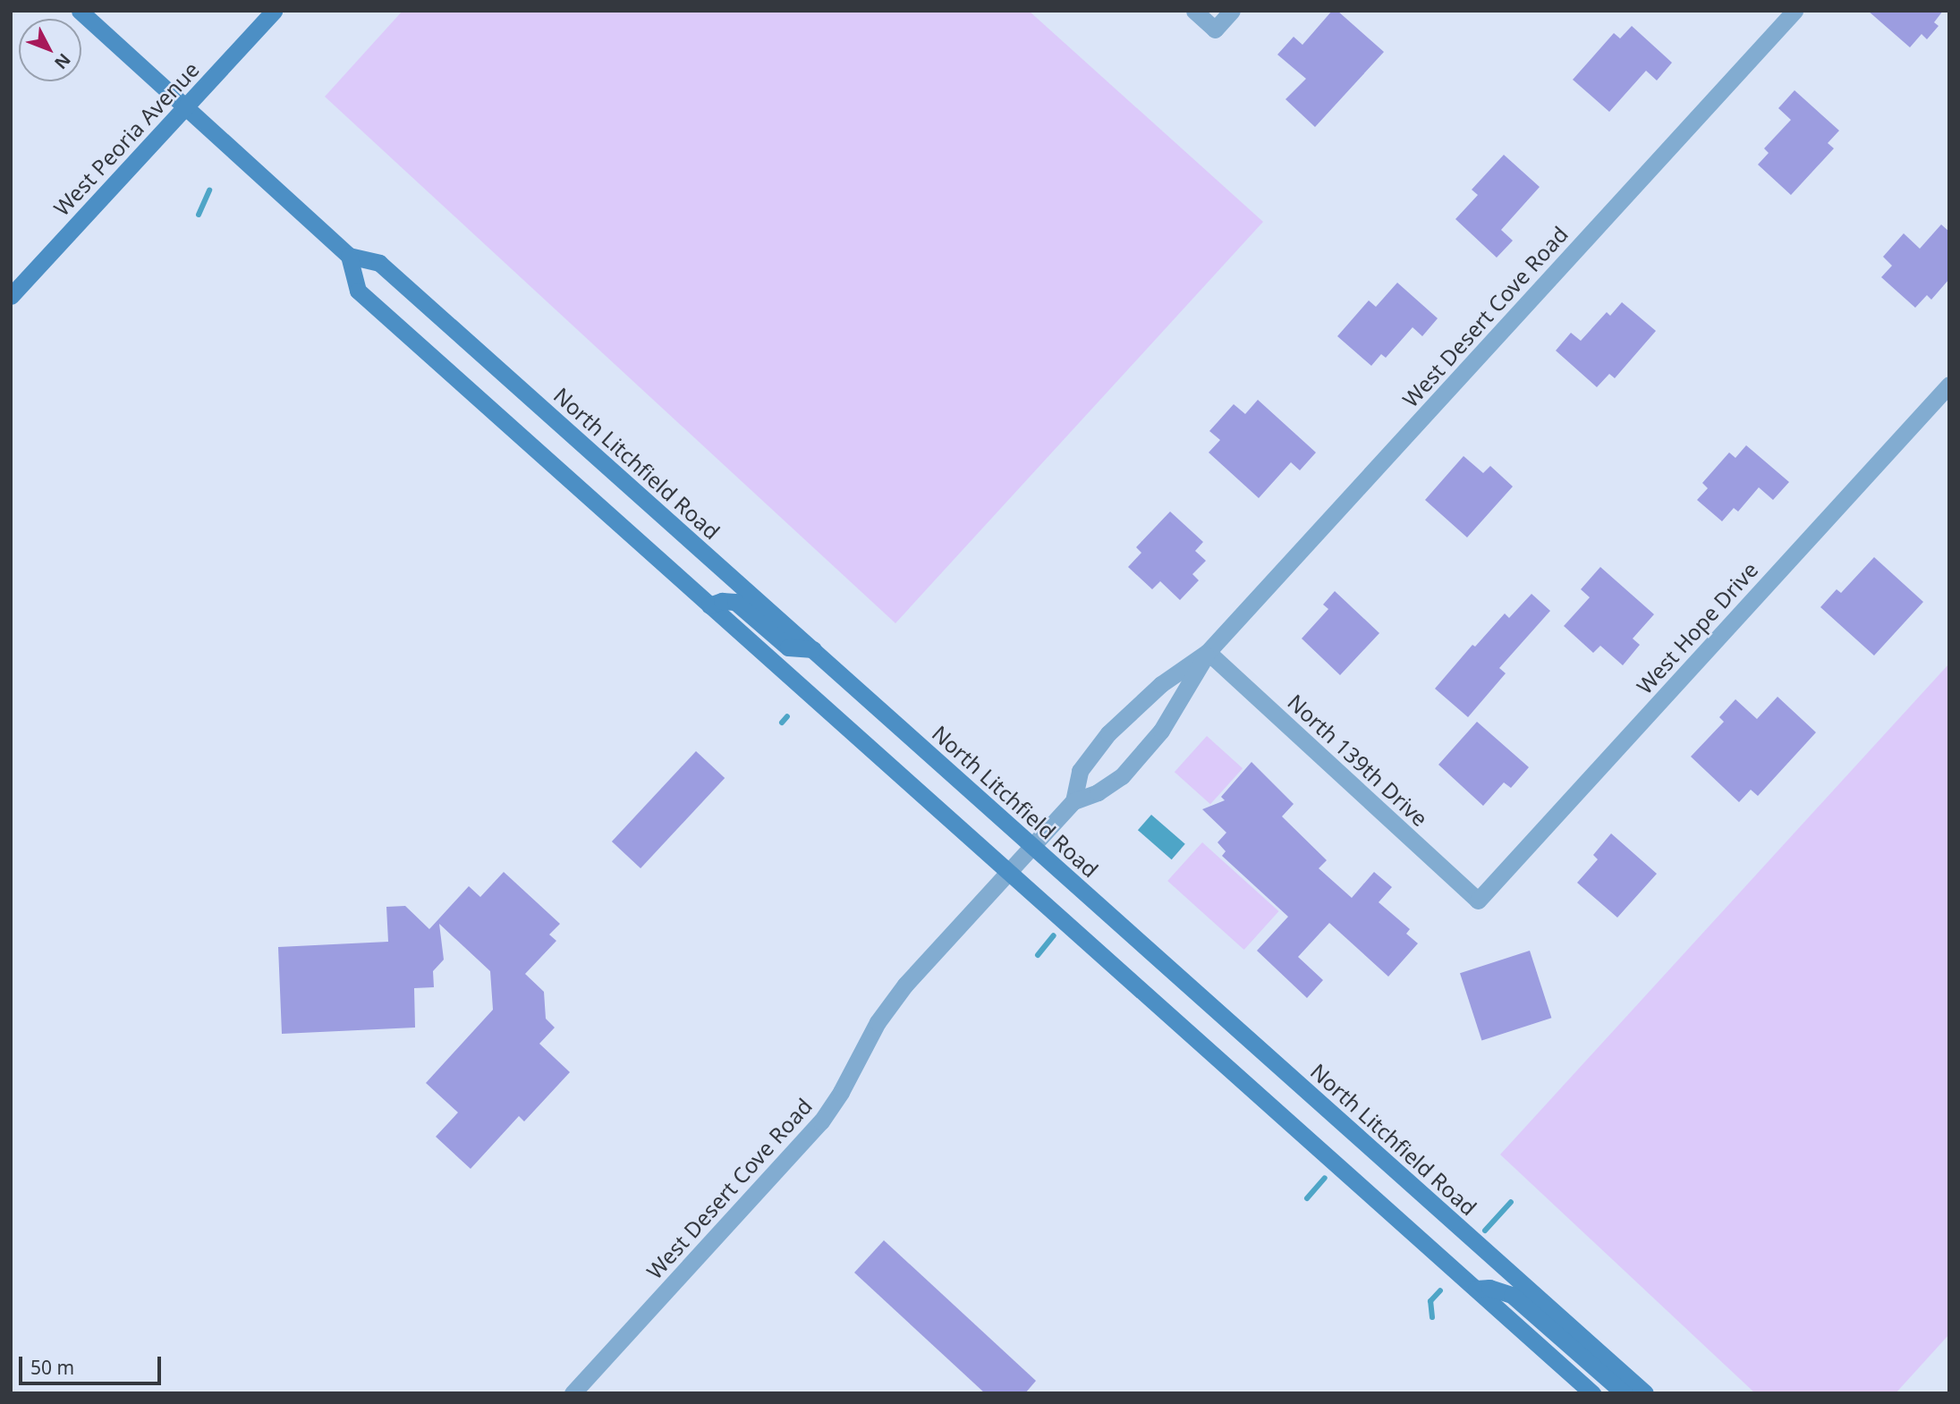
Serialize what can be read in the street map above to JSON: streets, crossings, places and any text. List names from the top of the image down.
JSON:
{
  "streets": {
    "main road": ["West Peoria Avenue", "North Litchfield Road"],
    "street": ["West Desert Cove Road", "West Hope Drive", "North 139th Drive"]
  },
  "crossings": [
    ["West Peoria Avenue", "North Litchfield Road"],
    ["West Desert Cove Road", "North Litchfield Road"],
    ["West Desert Cove Road", "North 139th Drive"],
    ["West Hope Drive", "North 139th Drive"]
  ],
  "scale_bar": "50 m",
  "north": "bottom right"
}
